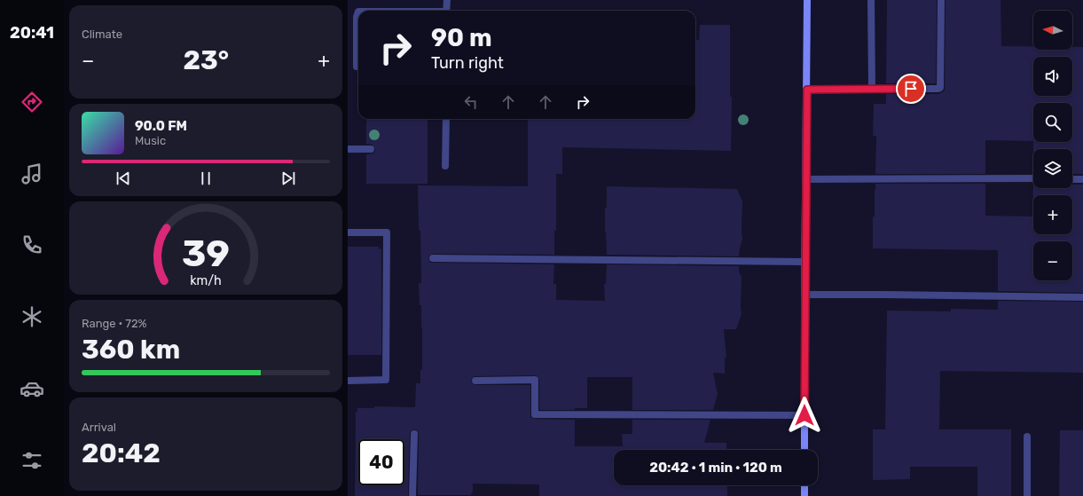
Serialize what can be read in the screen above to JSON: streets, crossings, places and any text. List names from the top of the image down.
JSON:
{
  "north": "left",
  "page": {
    "tabs": "20:41",
    "tile": [
      "Climate",
      ["Range · 72%", "360 km"],
      ["Arrival", "20:42"]
    ],
    "map_buttons": ["+", "−"],
    "turn": ["90 m", "Turn right"],
    "heat": ["−", "23°", "+"],
    "song": ["90.0 FM", "Music"],
    "limit": "40",
    "trip": "20:42 · 1 min · 120 m",
    "gauge": ["39", "km/h"]
  }
}
